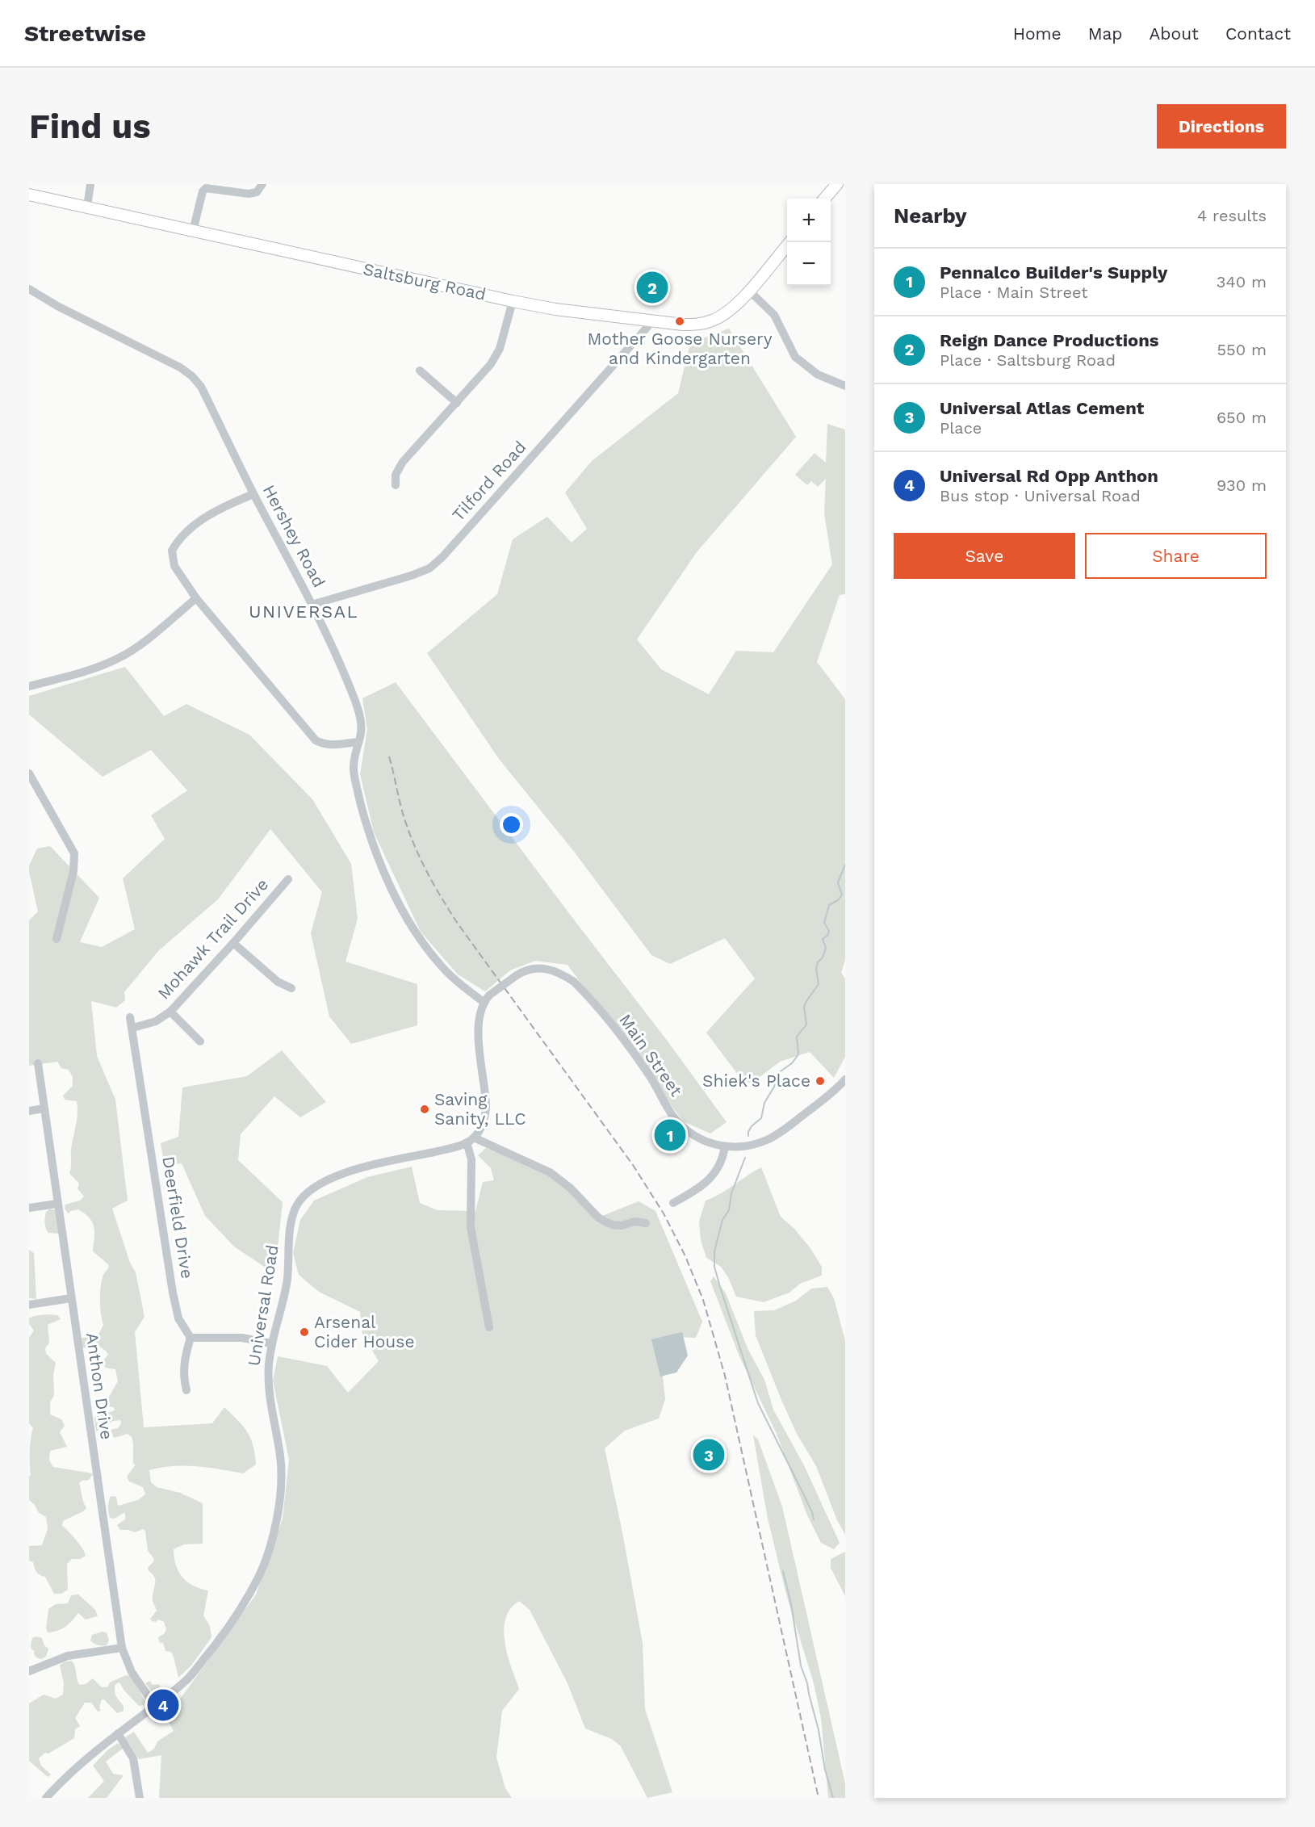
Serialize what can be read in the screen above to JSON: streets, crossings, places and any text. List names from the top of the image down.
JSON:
{
  "streets": {
    "main road": ["Saltsburg Road"],
    "street": [
      "Tilford Road",
      "Hershey Road",
      "Mohawk Trail Drive",
      "Main Street",
      "Deerfield Drive",
      "Universal Road",
      "Anthon Drive"
    ]
  },
  "crossings": [
    ["Saltsburg Road", "Tilford Road"],
    ["Tilford Road", "Hershey Road"],
    ["Hershey Road", "Main Street"],
    ["Mohawk Trail Drive", "Deerfield Drive"],
    ["Universal Road", "Anthon Drive"]
  ],
  "districts": ["UNIVERSAL"],
  "places": [
    "Mother Goose Nursery and Kindergarten",
    "Shiek's Place",
    "Saving Sanity, LLC",
    "Arsenal Cider House"
  ],
  "page": {
    "header": "Streetwise",
    "nav": [
      "Home",
      "Map",
      "About",
      "Contact"
    ],
    "buttons": [
      "Directions",
      ["Save", "Share"]
    ],
    "title": "Find us",
    "heading": ["Nearby", "4 results"],
    "map_buttons": ["+", "−"],
    "list": [
      {
        "mark": "1",
        "name": "Pennalco Builder's Supply",
        "note": "Place · Main Street",
        "value": "340 m"
      },
      {
        "mark": "2",
        "name": "Reign Dance Productions",
        "note": "Place · Saltsburg Road",
        "value": "550 m"
      },
      {
        "mark": "3",
        "name": "Universal Atlas Cement",
        "note": "Place",
        "value": "650 m"
      },
      {
        "mark": "4",
        "name": "Universal Rd Opp Anthon",
        "note": "Bus stop · Universal Road",
        "value": "930 m"
      }
    ],
    "pins": [
      "2",
      "1",
      "3",
      "4"
    ]
  }
}
